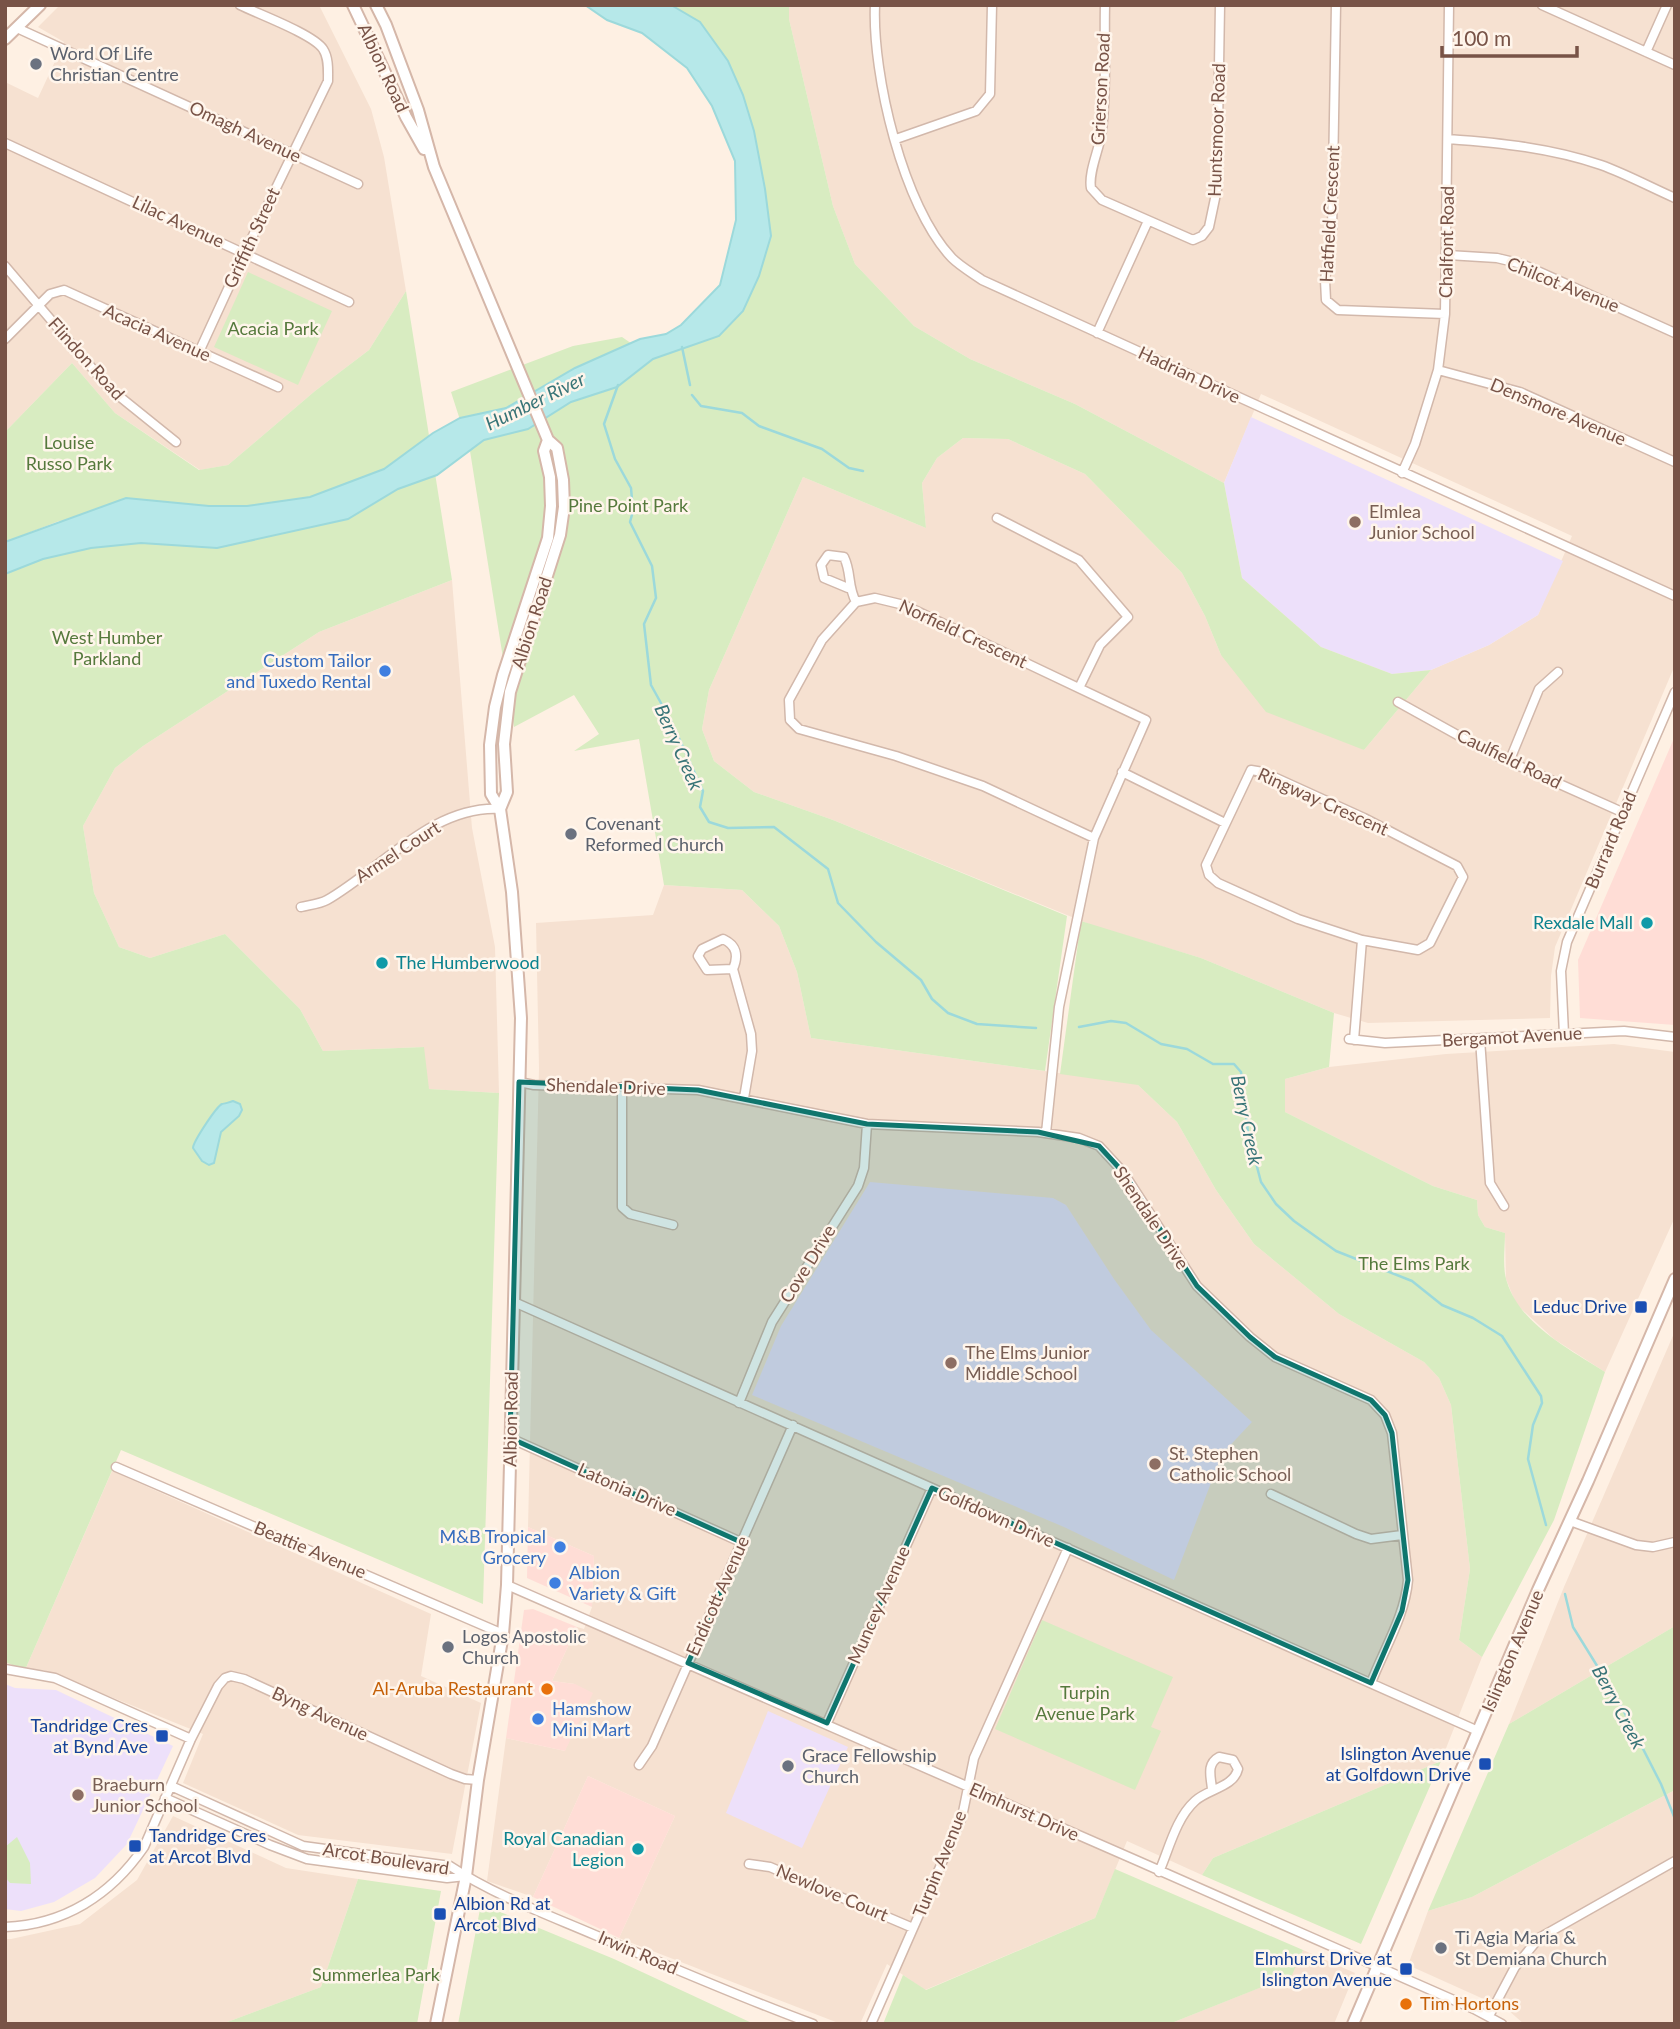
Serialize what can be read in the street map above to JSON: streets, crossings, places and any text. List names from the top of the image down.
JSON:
{
  "streets": {
    "main road": ["Albion Road", "Islington Avenue"],
    "street": [
      "Grierson Road",
      "Huntsmoor Road",
      "Omagh Avenue",
      "Hatfield Crescent",
      "Lilac Avenue",
      "Griffith Street",
      "Chalfont Road",
      "Chilcot Avenue",
      "Acacia Avenue",
      "Flindon Road",
      "Hadrian Drive",
      "Densmore Avenue",
      "Norfield Crescent",
      "Caulfield Road",
      "Ringway Crescent",
      "Burrard Road",
      "Armel Court",
      "Bergamot Avenue",
      "Shendale Drive",
      "Cove Drive",
      "Latonia Drive",
      "Golfdown Drive",
      "Beattie Avenue",
      "Endicott Avenue",
      "Muncey Avenue",
      "Byng Avenue",
      "Elmhurst Drive",
      "Arcot Boulevard",
      "Turpin Avenue",
      "Newlove Court",
      "Irwin Road"
    ]
  },
  "crossings": [
    ["Albion Road", "Armel Court"],
    ["Albion Road", "Shendale Drive"],
    ["Albion Road", "Latonia Drive"],
    ["Albion Road", "Golfdown Drive"],
    ["Albion Road", "Beattie Avenue"],
    ["Albion Road", "Byng Avenue"],
    ["Albion Road", "Elmhurst Drive"],
    ["Albion Road", "Arcot Boulevard"],
    ["Albion Road", "Irwin Road"],
    ["Grierson Road", "Huntsmoor Road"],
    ["Omagh Avenue", "Griffith Street"],
    ["Hatfield Crescent", "Chalfont Road"],
    ["Lilac Avenue", "Griffith Street"],
    ["Griffith Street", "Acacia Avenue"],
    ["Chalfont Road", "Chilcot Avenue"],
    ["Chalfont Road", "Hadrian Drive"],
    ["Chalfont Road", "Densmore Avenue"],
    ["Acacia Avenue", "Flindon Road"],
    ["Norfield Crescent", "Shendale Drive"],
    ["Caulfield Road", "Burrard Road"],
    ["Ringway Crescent", "Bergamot Avenue"],
    ["Burrard Road", "Bergamot Avenue"],
    ["Shendale Drive", "Cove Drive"],
    ["Shendale Drive", "Golfdown Drive"],
    ["Cove Drive", "Golfdown Drive"],
    ["Latonia Drive", "Endicott Avenue"],
    ["Golfdown Drive", "Endicott Avenue"],
    ["Golfdown Drive", "Muncey Avenue"],
    ["Golfdown Drive", "Islington Avenue"],
    ["Golfdown Drive", "Turpin Avenue"],
    ["Endicott Avenue", "Elmhurst Drive"],
    ["Muncey Avenue", "Elmhurst Drive"],
    ["Islington Avenue", "Elmhurst Drive"],
    ["Elmhurst Drive", "Turpin Avenue"],
    ["Arcot Boulevard", "Irwin Road"],
    ["Turpin Avenue", "Newlove Court"]
  ],
  "water": ["Humber River", "Berry Creek"],
  "parks": [
    "Acacia Park",
    "Louise Russo Park",
    "Pine Point Park",
    "West Humber Parkland",
    "The Elms Park",
    "Turpin Avenue Park",
    "Summerlea Park"
  ],
  "places": {
    "other": [
      "Word Of Life Christian Centre",
      "Elmlea Junior School",
      "Custom Tailor and Tuxedo Rental",
      "Covenant Reformed Church",
      "Rexdale Mall",
      "The Humberwood",
      "The Elms Junior Middle School",
      "St. Stephen Catholic School",
      "M&B Tropical Grocery",
      "Albion Variety & Gift",
      "Logos Apostolic Church",
      "Al-Aruba Restaurant",
      "Hamshow Mini Mart",
      "Grace Fellowship Church",
      "Braeburn Junior School",
      "Royal Canadian Legion",
      "Ti Agia Maria & St Demiana Church",
      "Tim Hortons"
    ],
    "transit": [
      "Leduc Drive",
      "Tandridge Cres at Bynd Ave",
      "Islington Avenue at Golfdown Drive",
      "Tandridge Cres at Arcot Blvd",
      "Albion Rd at Arcot Blvd",
      "Elmhurst Drive at Islington Avenue"
    ]
  },
  "scale_bar": "100 m"
}
